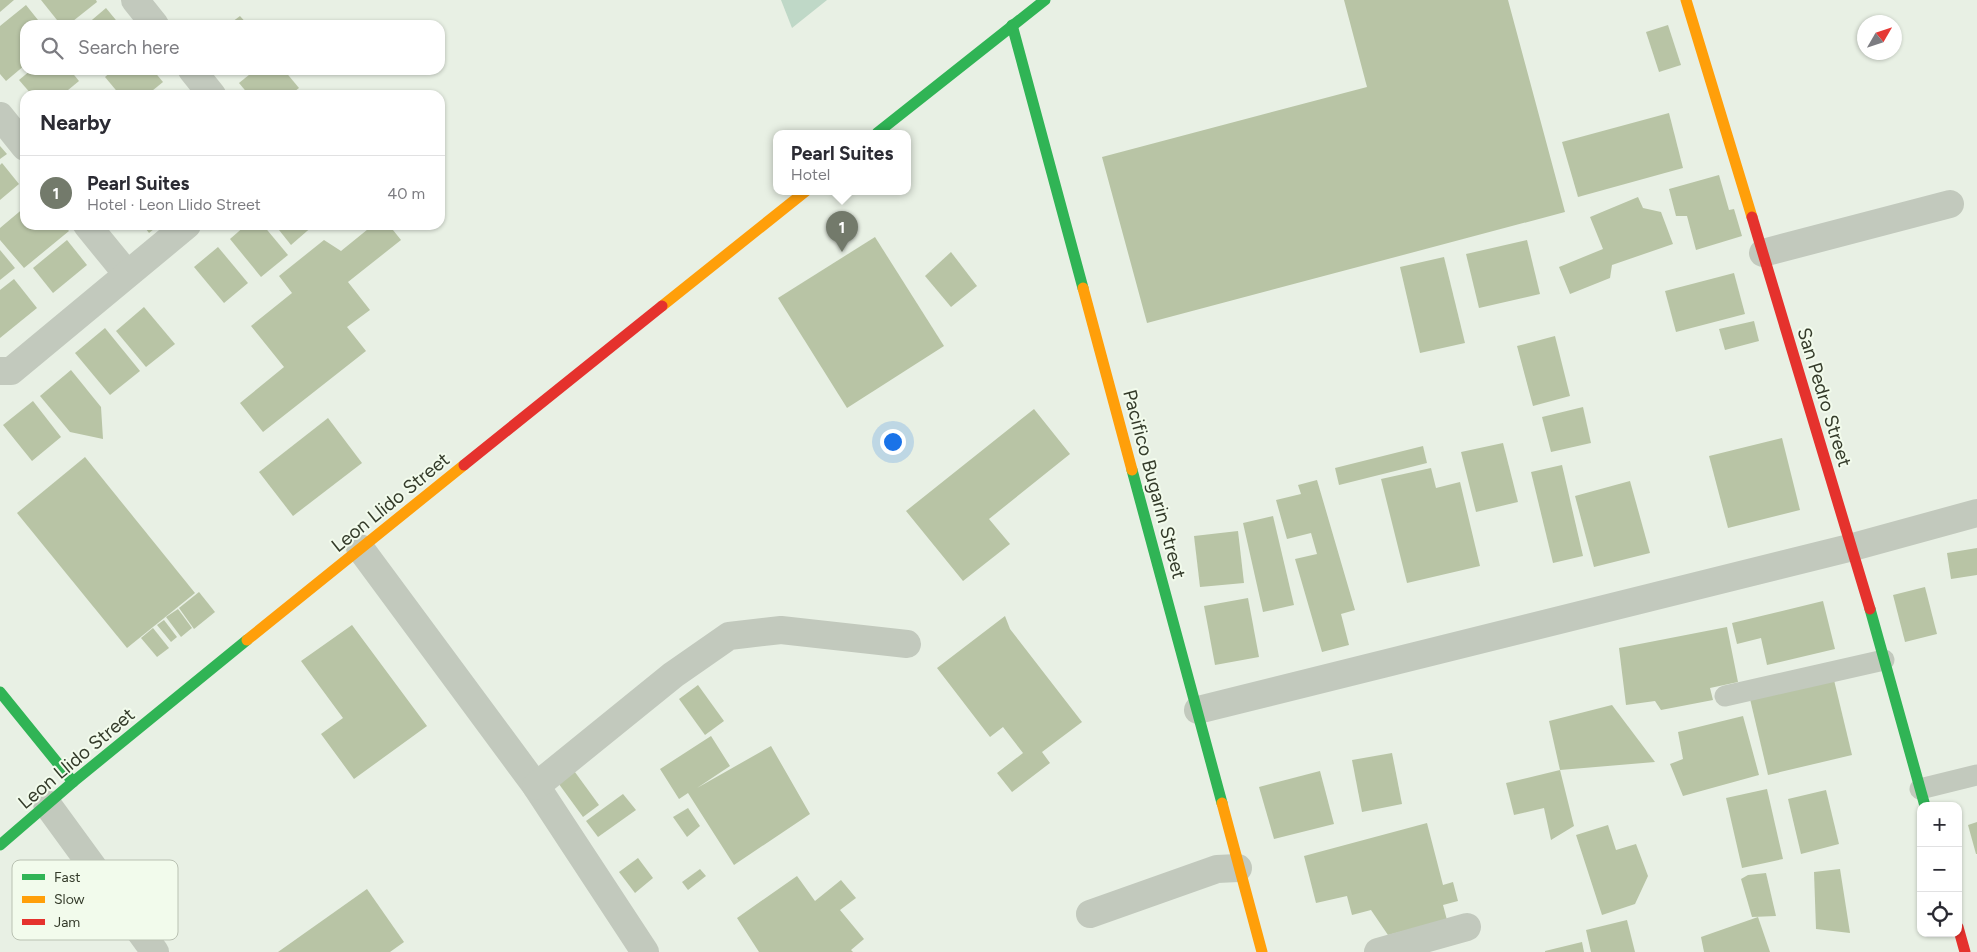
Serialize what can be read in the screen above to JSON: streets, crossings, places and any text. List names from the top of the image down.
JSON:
{
  "streets": {
    "street": ["San Pedro Street", "Pacifico Bugarin Street", "Leon Llido Street"]
  },
  "legend": ["Fast", "Slow", "Jam"],
  "north": "top right",
  "page": {
    "search": "Search here",
    "heading": "Nearby",
    "popup": ["Pearl Suites", "Hotel"],
    "list": [
      {
        "mark": "1",
        "name": "Pearl Suites",
        "note": "Hotel · Leon Llido Street",
        "value": "40 m"
      }
    ],
    "pins": "1",
    "map_buttons": ["+", "−"]
  }
}
